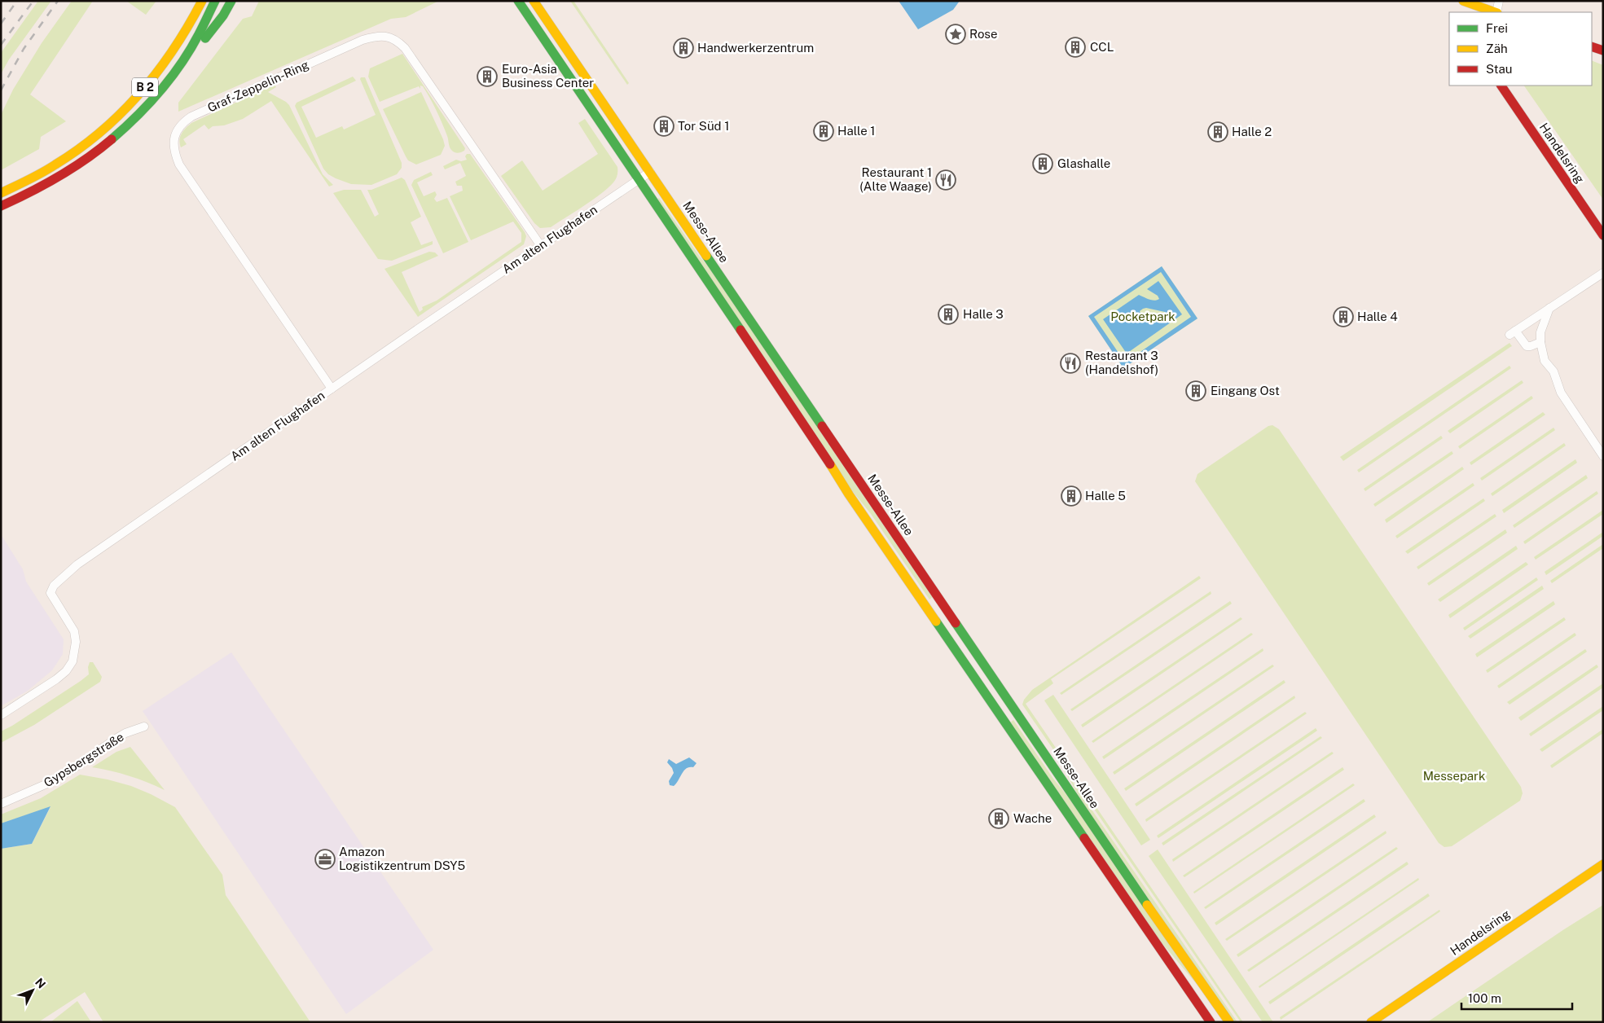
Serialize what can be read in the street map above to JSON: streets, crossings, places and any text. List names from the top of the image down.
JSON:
{
  "streets": {
    "main road": ["B 2", "Handelsring", "Messe-Allee"],
    "street": ["Graf-Zeppelin-Ring", "Am alten Flughafen", "Gypsbergstraße"]
  },
  "crossings": [
    ["Graf-Zeppelin-Ring", "Am alten Flughafen"],
    ["Messe-Allee", "Am alten Flughafen"]
  ],
  "parks": ["Pocketpark", "Messepark"],
  "places": {
    "place": ["Rose"],
    "building": [
      "CCL",
      "Handwerkerzentrum",
      "Euro-Asia Business Center",
      "Tor Süd 1",
      "Halle 1",
      "Halle 2",
      "Glashalle",
      "Halle 3",
      "Halle 4",
      "Eingang Ost",
      "Halle 5",
      "Wache"
    ],
    "restaurant": ["Restaurant 1 (Alte Waage)", "Restaurant 3 (Handelshof)"],
    "office": ["Amazon Logistikzentrum DSY5"]
  },
  "legend": ["Frei", "Zäh", "Stau"],
  "scale_bar": "100 m",
  "north": "top right"
}
